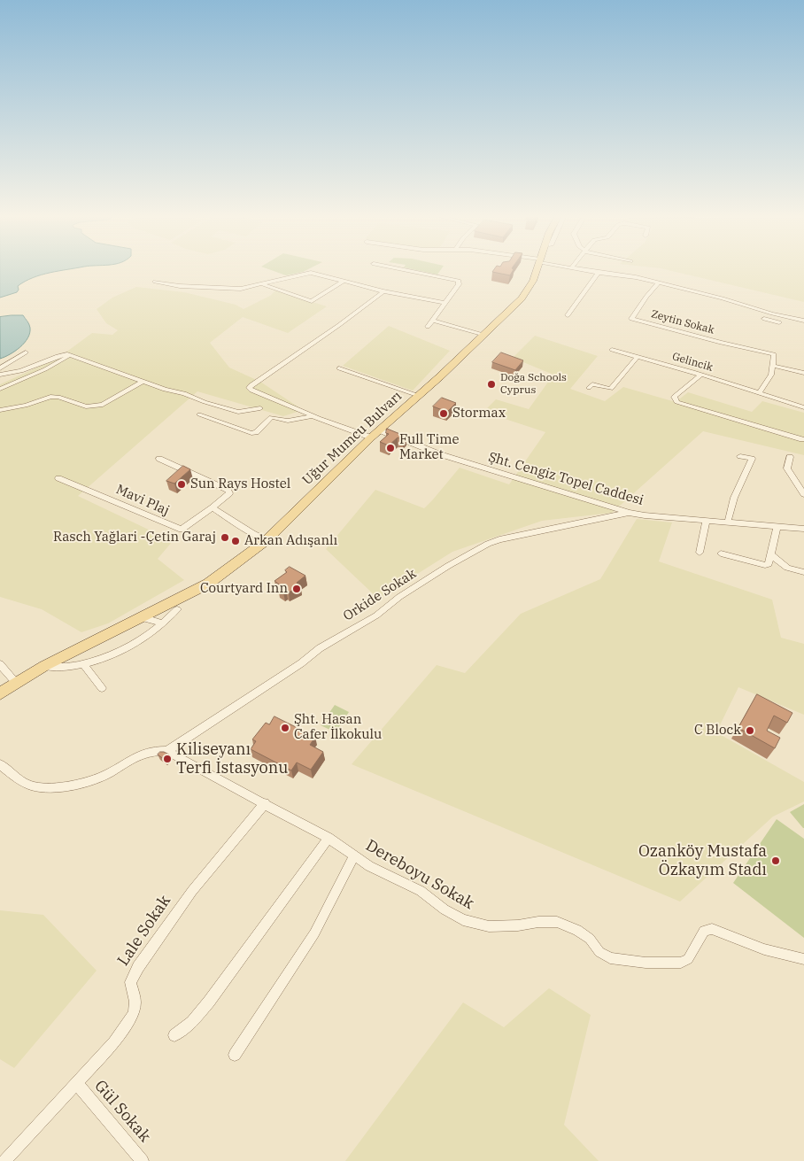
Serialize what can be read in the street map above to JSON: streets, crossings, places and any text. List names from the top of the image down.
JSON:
{
  "streets": {
    "main road": ["Uğur Mumcu Bulvarı"],
    "street": [
      "Zeytin Sokak",
      "Gelincik",
      "Şht. Cengiz Topel Caddesi",
      "Mavi Plaj",
      "Orkide Sokak",
      "Dereboyu Sokak",
      "Lale Sokak",
      "Gül Sokak"
    ]
  },
  "crossings": [
    ["Uğur Mumcu Bulvarı", "Şht. Cengiz Topel Caddesi"],
    ["Şht. Cengiz Topel Caddesi", "Orkide Sokak"],
    ["Orkide Sokak", "Dereboyu Sokak"],
    ["Dereboyu Sokak", "Lale Sokak"],
    ["Lale Sokak", "Gül Sokak"]
  ],
  "places": [
    "Doğa Schools Cyprus",
    "Stormax",
    "Full Time Market",
    "Sun Rays Hostel",
    "Rasch Yağlari -Çetin Garaj",
    "Arkan Adışanlı",
    "Courtyard Inn",
    "Şht. Hasan Cafer İlkokulu",
    "C Block",
    "Kiliseyanı Terfi İstasyonu",
    "Ozanköy Mustafa Özkayım Stadı"
  ]
}
